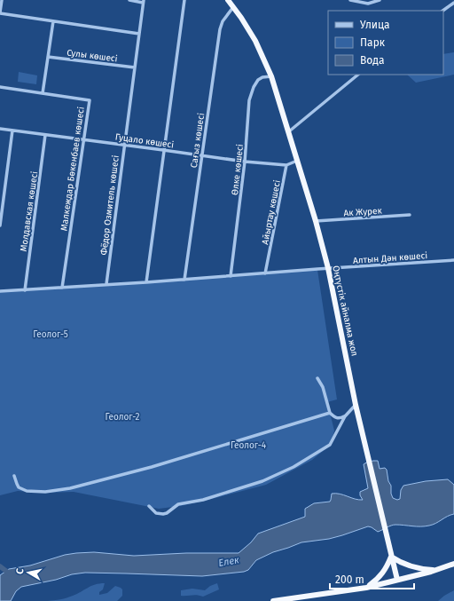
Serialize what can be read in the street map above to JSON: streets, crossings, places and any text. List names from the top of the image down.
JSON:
{
  "streets": {
    "highway": ["Оңтүстік айналма жол"],
    "street": [
      "Сулы көшесі",
      "Гуцало көшесі",
      "Сағыз көшесі",
      "Малкеждар Бөкенбаев көшесі",
      "Өлке көшесі",
      "Фёдор Озмитель көшесі",
      "Молдавская көшесі",
      "Ак Журек",
      "Айыртау көшесі",
      "Алтын Дән көшесі"
    ]
  },
  "crossings": [
    ["Сулы көшесі", "Фёдор Озмитель көшесі"],
    ["Гуцало көшесі", "Сағыз көшесі"],
    ["Гуцало көшесі", "Малкеждар Бөкенбаев көшесі"],
    ["Гуцало көшесі", "Өлке көшесі"],
    ["Гуцало көшесі", "Фёдор Озмитель көшесі"],
    ["Гуцало көшесі", "Молдавская көшесі"],
    ["Гуцало көшесі", "Айыртау көшесі"],
    ["Сағыз көшесі", "Алтын Дән көшесі"],
    ["Сағыз көшесі", "Оңтүстік айналма жол"],
    ["Малкеждар Бөкенбаев көшесі", "Алтын Дән көшесі"],
    ["Өлке көшесі", "Алтын Дән көшесі"],
    ["Өлке көшесі", "Оңтүстік айналма жол"],
    ["Фёдор Озмитель көшесі", "Алтын Дән көшесі"],
    ["Молдавская көшесі", "Алтын Дән көшесі"],
    ["Ак Журек", "Оңтүстік айналма жол"],
    ["Айыртау көшесі", "Алтын Дән көшесі"],
    ["Алтын Дән көшесі", "Оңтүстік айналма жол"]
  ],
  "water": ["Елек"],
  "parks": ["Геолог-5", "Геолог-2", "Геолог-4"],
  "legend": ["Улица", "Парк", "Вода"],
  "scale_bar": "200 m",
  "north": "left"
}
